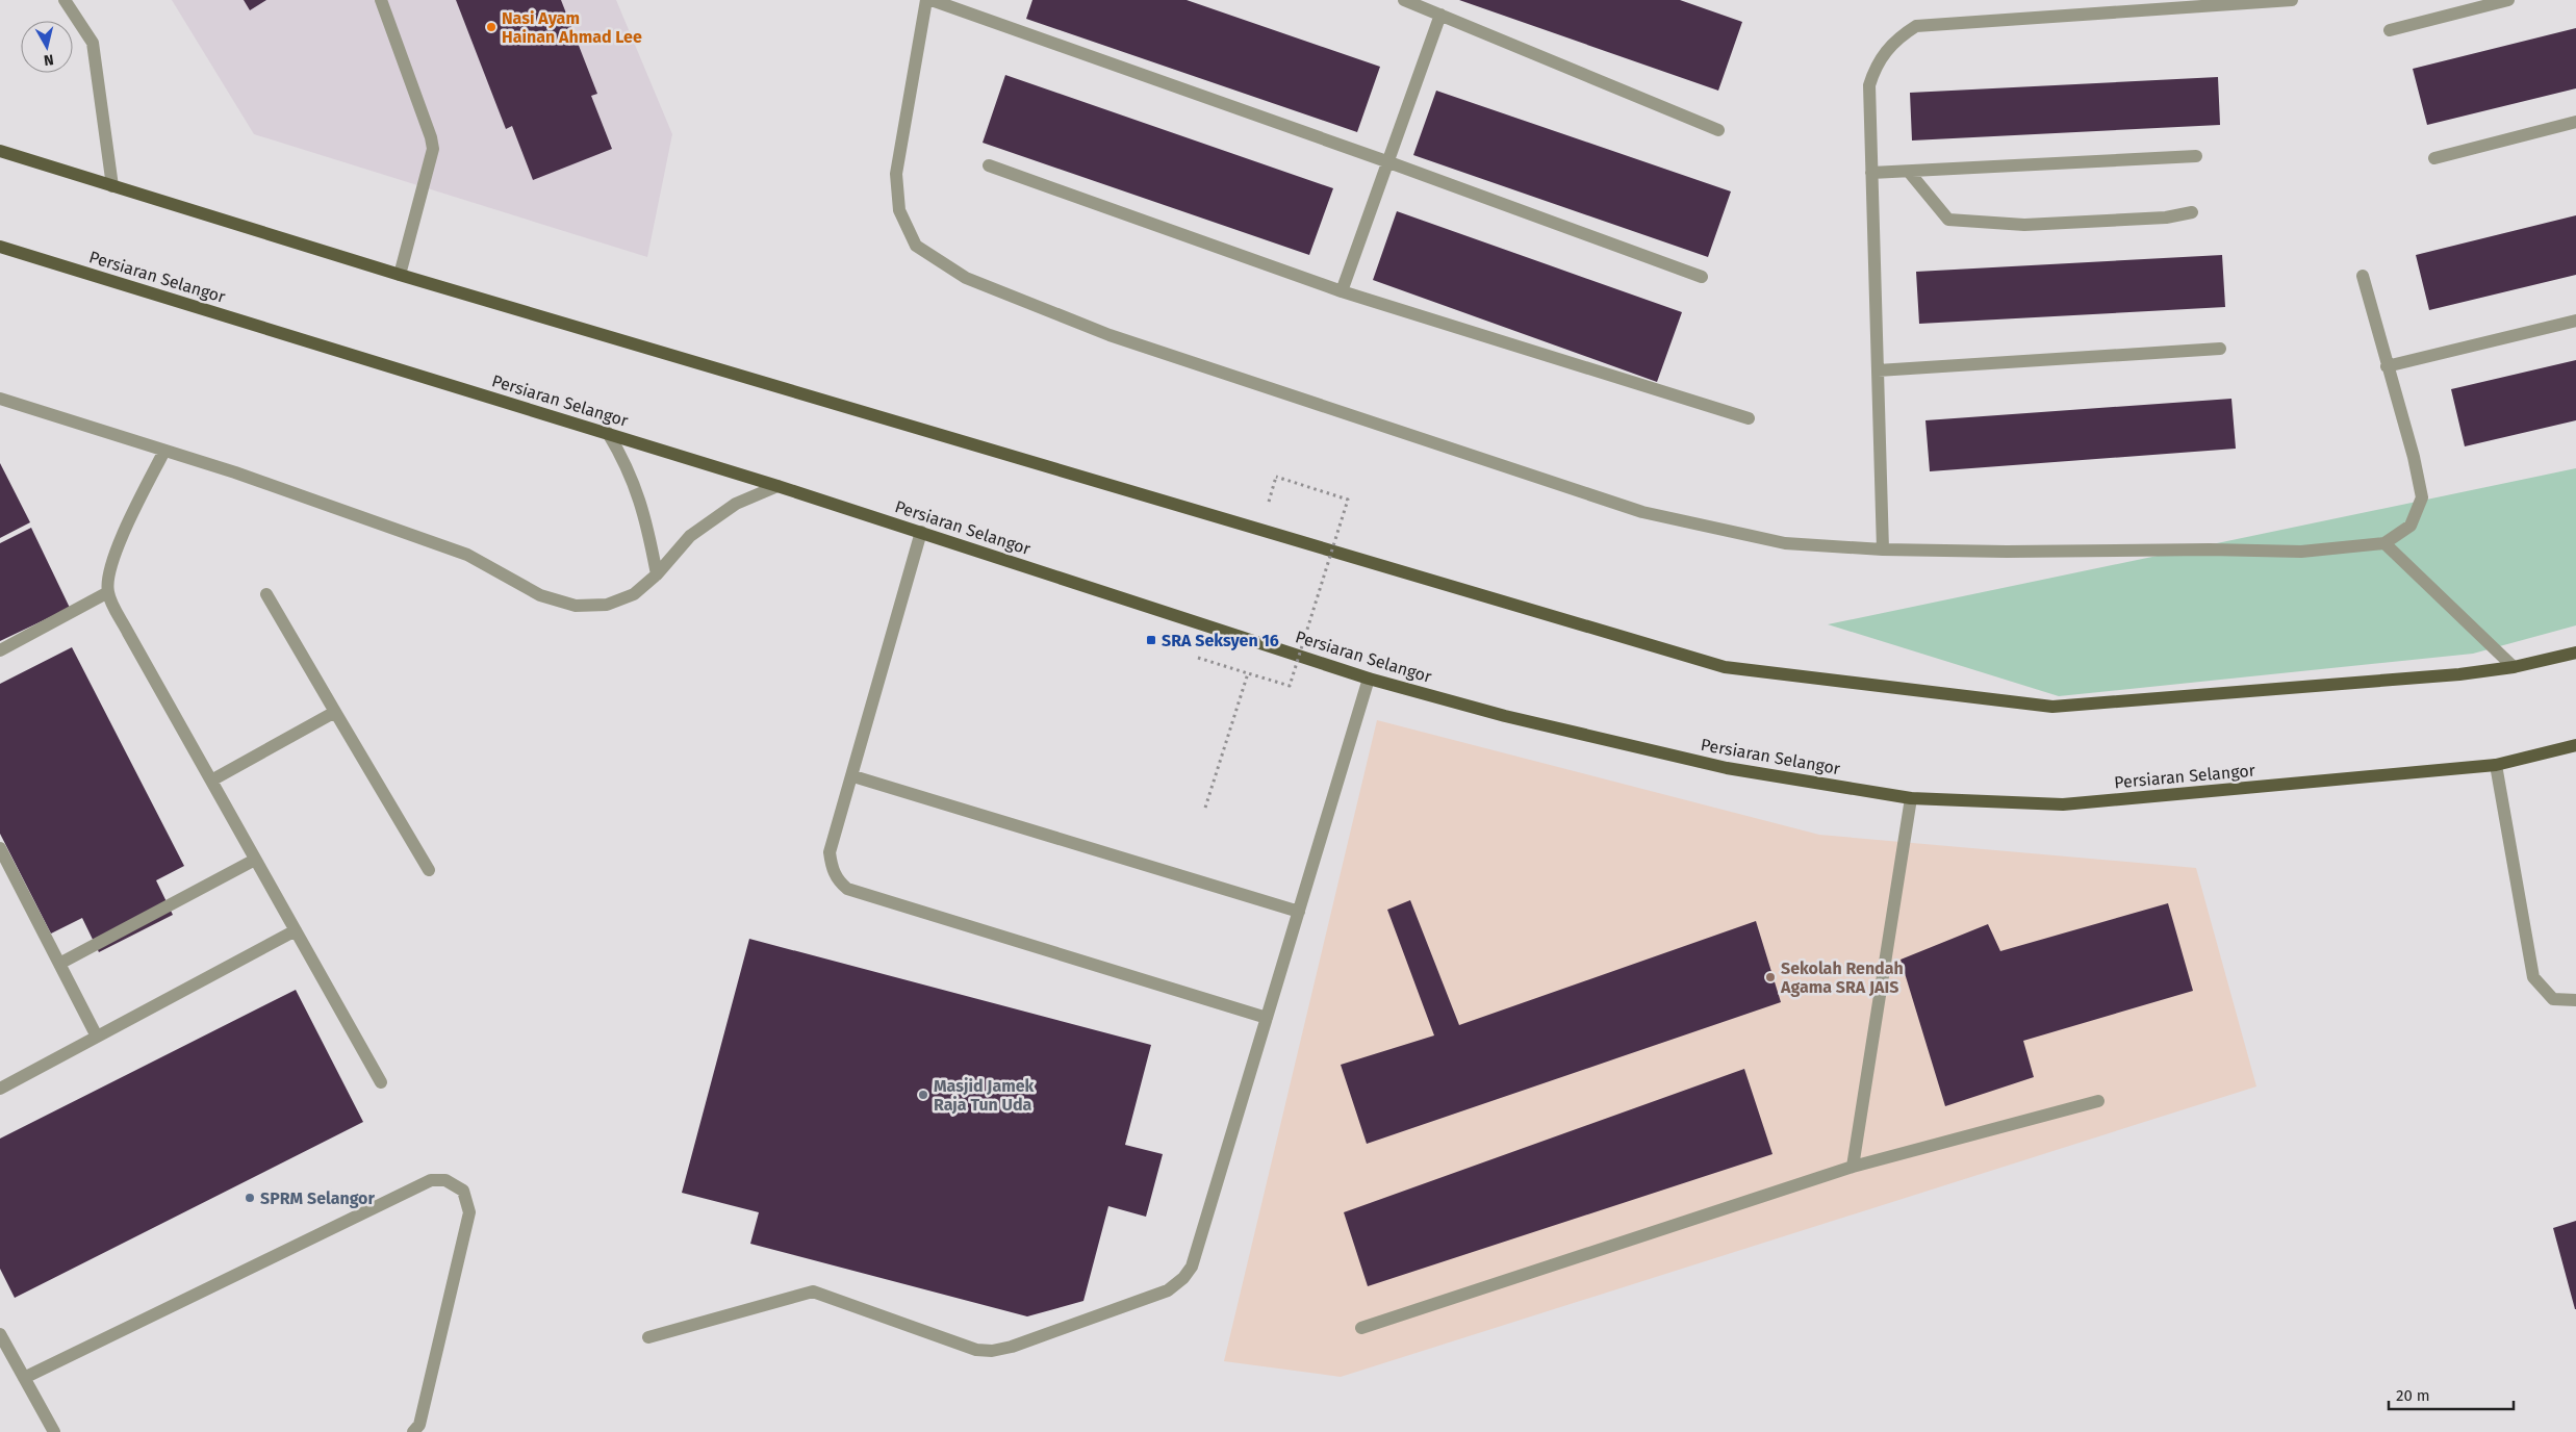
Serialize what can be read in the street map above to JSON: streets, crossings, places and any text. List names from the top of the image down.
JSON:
{
  "streets": {
    "main road": ["Persiaran Selangor"]
  },
  "places": {
    "other": [
      "Nasi Ayam Hainan Ahmad Lee",
      "Sekolah Rendah Agama SRA JAIS",
      "Masjid Jamek Raja Tun Uda",
      "SPRM Selangor"
    ],
    "transit": ["SRA Seksyen 16"]
  },
  "scale_bar": "20 m",
  "north": "bottom"
}
